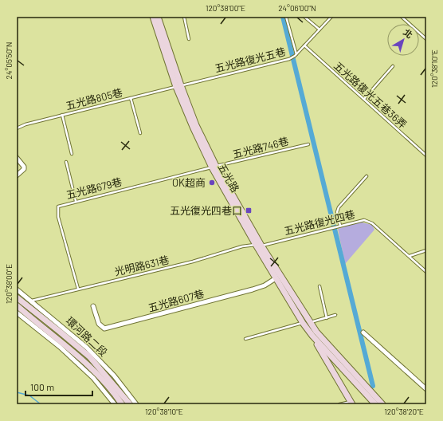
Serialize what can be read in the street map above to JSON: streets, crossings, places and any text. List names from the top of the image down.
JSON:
{
  "streets": {
    "main road": ["五光路", "環河路二段"],
    "street": ["五光路607巷"],
    "lane": [
      "五光路復光五巷",
      "五光路復光五巷36弄",
      "五光路805巷",
      "五光路746巷",
      "五光路679巷",
      "五光路復光四巷",
      "光明路631巷"
    ]
  },
  "crossings": [
    ["五光路復光五巷", "五光路復光五巷36弄"],
    ["五光路復光五巷", "五光路805巷"],
    ["五光路復光五巷", "五光路"],
    ["五光路805巷", "五光路"],
    ["五光路746巷", "五光路"],
    ["五光路746巷", "五光路679巷"],
    ["五光路", "五光路679巷"],
    ["五光路", "五光路復光四巷"],
    ["五光路", "光明路631巷"],
    ["五光路", "五光路607巷"],
    ["五光路679巷", "光明路631巷"],
    ["五光路復光四巷", "光明路631巷"],
    ["光明路631巷", "環河路二段"]
  ],
  "places": {
    "other": ["OK超商"],
    "transit": ["五光復光四巷口"]
  },
  "scale_bar": "100 m",
  "north": "top right",
  "coordinates": [
    "120°38'00\"E",
    "24°06'00\"N",
    "24°05'50\"N",
    "120°38'10\"E",
    "120°38'20\"E"
  ]
}
